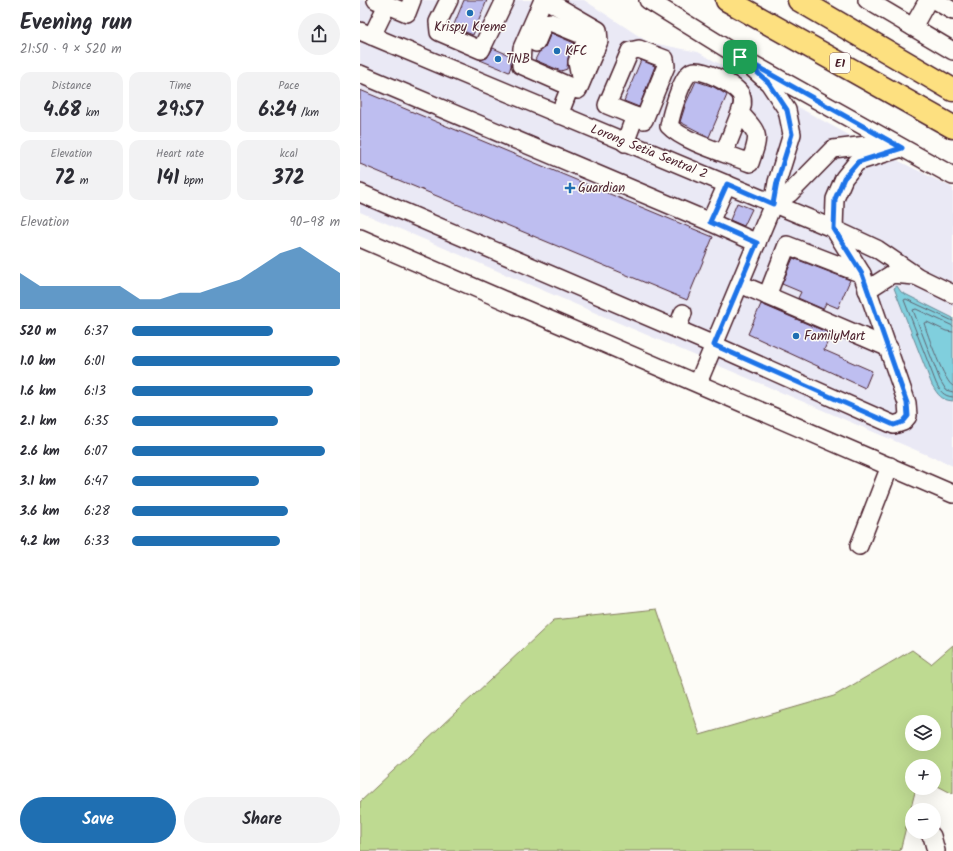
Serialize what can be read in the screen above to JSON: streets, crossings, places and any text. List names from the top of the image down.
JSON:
{
  "streets": {
    "highway": ["E1"],
    "street": ["Lorong Setia Sentral 2"]
  },
  "places": {
    "other": [
      "Krispy Kreme",
      "KFC",
      "TNB",
      "FamilyMart"
    ],
    "health": ["Guardian"]
  },
  "page": {
    "heading": ["Evening run", "21:50 · 9 × 520 m"],
    "stats": [
      ["Distance", "4.68 km"],
      ["Time", "29:57"],
      ["Pace", "6:24 /km"],
      ["Elevation", "72 m"],
      ["Heart rate", "141 bpm"],
      ["kcal", "372"]
    ],
    "chart": ["Elevation", "90–98 m"],
    "list": [
      {
        "name": "520 m",
        "note": "6:37"
      },
      {
        "name": "1.0 km",
        "note": "6:01"
      },
      {
        "name": "1.6 km",
        "note": "6:13"
      },
      {
        "name": "2.1 km",
        "note": "6:35"
      },
      {
        "name": "2.6 km",
        "note": "6:07"
      },
      {
        "name": "3.1 km",
        "note": "6:47"
      },
      {
        "name": "3.6 km",
        "note": "6:28"
      },
      {
        "name": "4.2 km",
        "note": "6:33"
      }
    ],
    "map_buttons": ["+", "−"],
    "buttons": ["Save", "Share"]
  }
}
